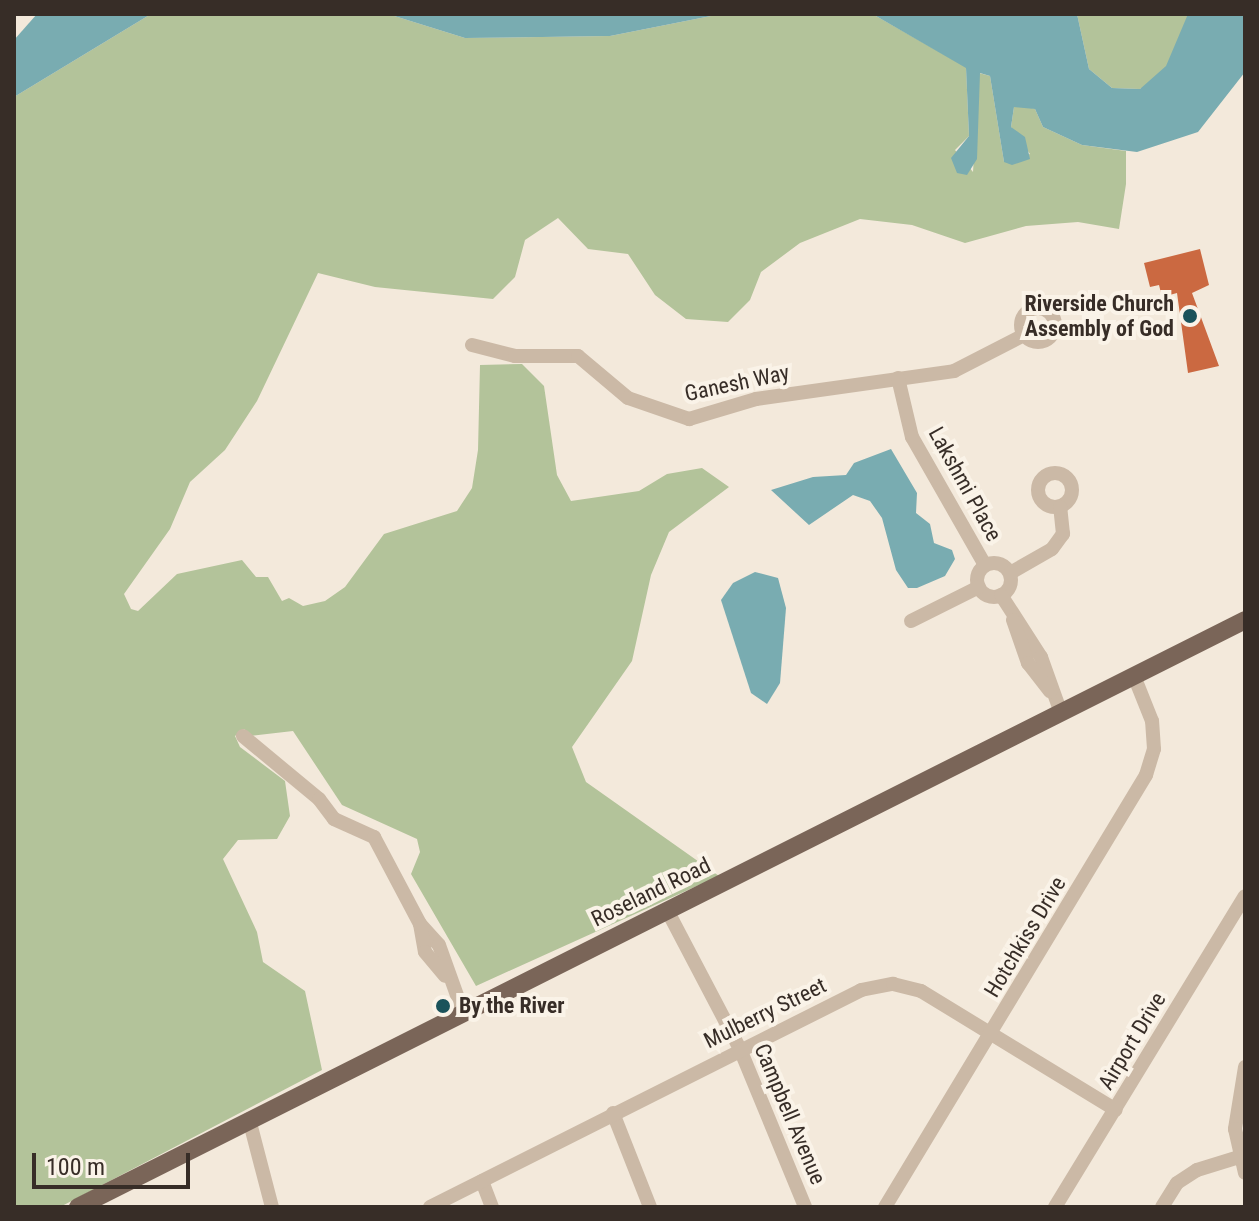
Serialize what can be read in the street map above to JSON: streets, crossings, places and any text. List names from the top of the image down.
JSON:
{
  "streets": {
    "main road": ["Roseland Road"],
    "street": [
      "Ganesh Way",
      "Lakshmi Place",
      "Hotchkiss Drive",
      "Mulberry Street",
      "Airport Drive",
      "Campbell Avenue"
    ]
  },
  "crossings": [
    ["Ganesh Way", "Lakshmi Place"],
    ["Roseland Road", "Hotchkiss Drive"],
    ["Roseland Road", "Campbell Avenue"],
    ["Hotchkiss Drive", "Mulberry Street"],
    ["Mulberry Street", "Airport Drive"],
    ["Mulberry Street", "Campbell Avenue"]
  ],
  "places": ["Riverside Church Assembly of God", "By the River"],
  "scale_bar": "100 m"
}
